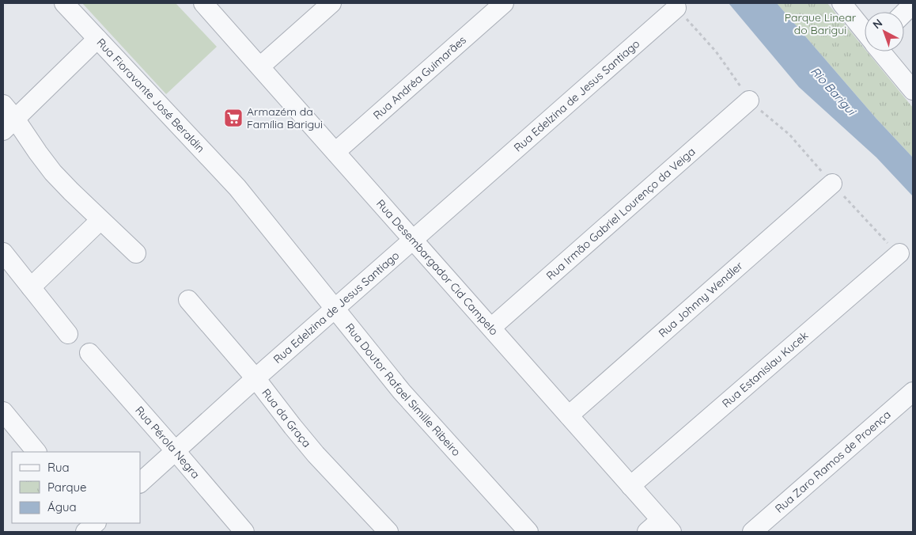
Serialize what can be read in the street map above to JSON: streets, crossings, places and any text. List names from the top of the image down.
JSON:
{
  "streets": {
    "street": [
      "Rua Andréa Guimarães",
      "Rua Fioravante José Beraldin",
      "Rua Edelzina de Jesus Santiago",
      "Rua Irmão Gabriel Lourenço da Veiga",
      "Rua Desembargador Cid Campelo",
      "Rua Johnny Wendler",
      "Rua Estanislau Kucek",
      "Rua Doutor Rafael Simille Ribeiro",
      "Rua da Graça",
      "Rua Pérola Negra",
      "Rua Zaro Ramos de Proença"
    ]
  },
  "crossings": [
    ["Rua Andréa Guimarães", "Rua Desembargador Cid Campelo"],
    ["Rua Fioravante José Beraldin", "Rua Doutor Rafael Simille Ribeiro"],
    ["Rua Edelzina de Jesus Santiago", "Rua Desembargador Cid Campelo"],
    ["Rua Edelzina de Jesus Santiago", "Rua Doutor Rafael Simille Ribeiro"],
    ["Rua Edelzina de Jesus Santiago", "Rua da Graça"],
    ["Rua Edelzina de Jesus Santiago", "Rua Pérola Negra"],
    ["Rua Irmão Gabriel Lourenço da Veiga", "Rua Desembargador Cid Campelo"],
    ["Rua Desembargador Cid Campelo", "Rua Johnny Wendler"],
    ["Rua Desembargador Cid Campelo", "Rua Estanislau Kucek"]
  ],
  "water": ["Rio Barigui"],
  "parks": ["Parque Linear do Barigui"],
  "places": {
    "supermarket": ["Armazém da Família Barigui"]
  },
  "legend": ["Rua", "Parque", "Água"],
  "north": "top left"
}
